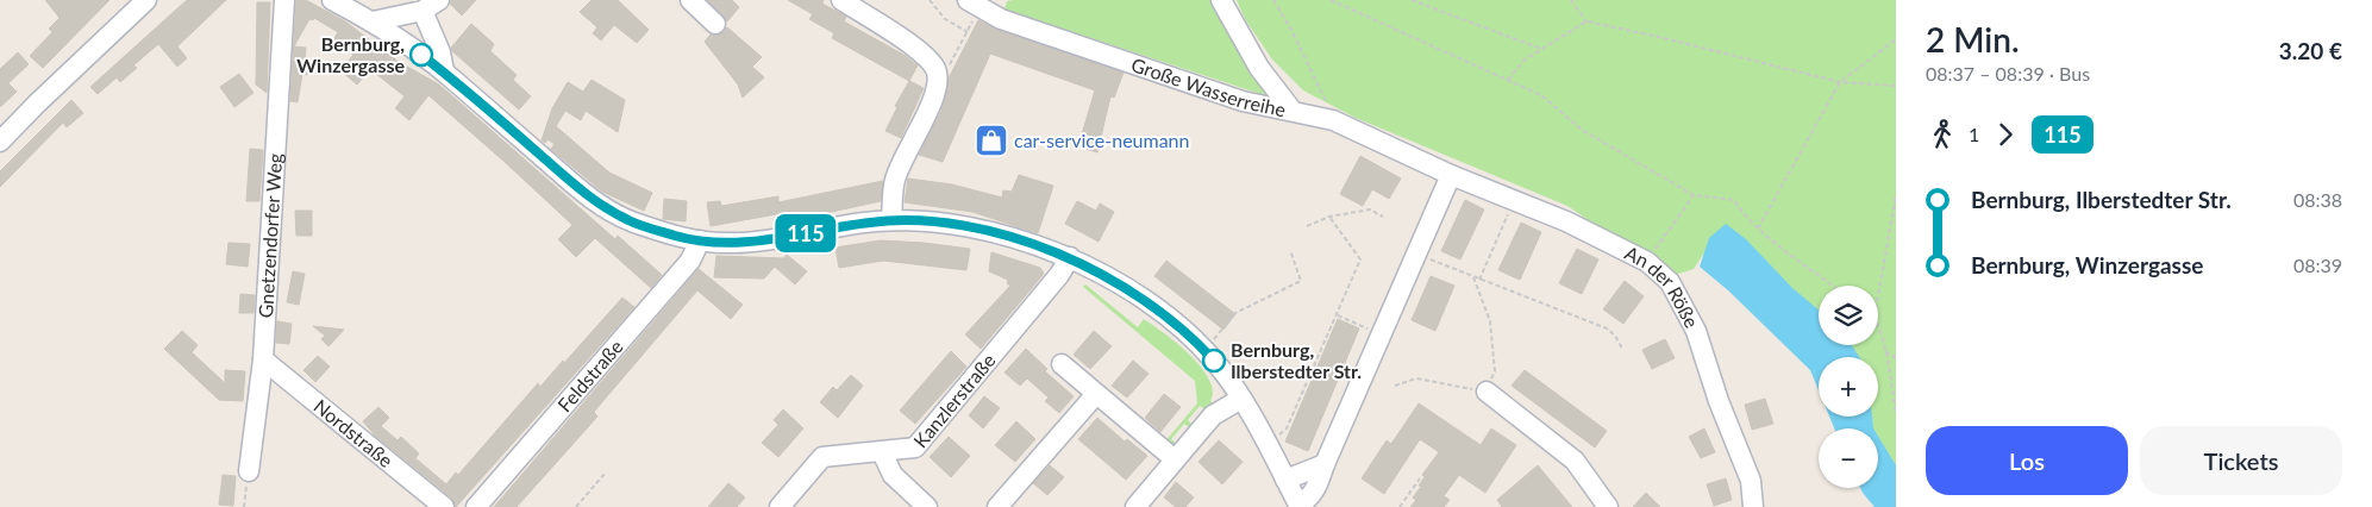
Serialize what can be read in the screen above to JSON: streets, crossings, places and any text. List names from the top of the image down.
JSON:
{
  "streets": {
    "street": [
      "Große Wasserreihe",
      "Gnetzendorfer Weg",
      "An der Röße",
      "Feldstraße",
      "Kanzlerstraße",
      "Nordstraße"
    ]
  },
  "crossings": [
    ["Große Wasserreihe", "An der Röße"],
    ["Gnetzendorfer Weg", "Nordstraße"]
  ],
  "places": {
    "other": ["Bernburg, Winzergasse", "Bernburg, Ilberstedter Str."],
    "shop": ["car-service-neumann"]
  },
  "lines": ["bus line 115"],
  "page": {
    "on_map": "115",
    "heading": ["2 Min.", "08:37 – 08:39 · Bus", "3.20 €"],
    "legs": ["1", "115"],
    "list": [
      {
        "name": "Bernburg, Ilberstedter Str.",
        "value": "08:38"
      },
      {
        "name": "Bernburg, Winzergasse",
        "value": "08:39"
      }
    ],
    "map_buttons": ["+", "−"],
    "buttons": ["Los", "Tickets"]
  }
}
